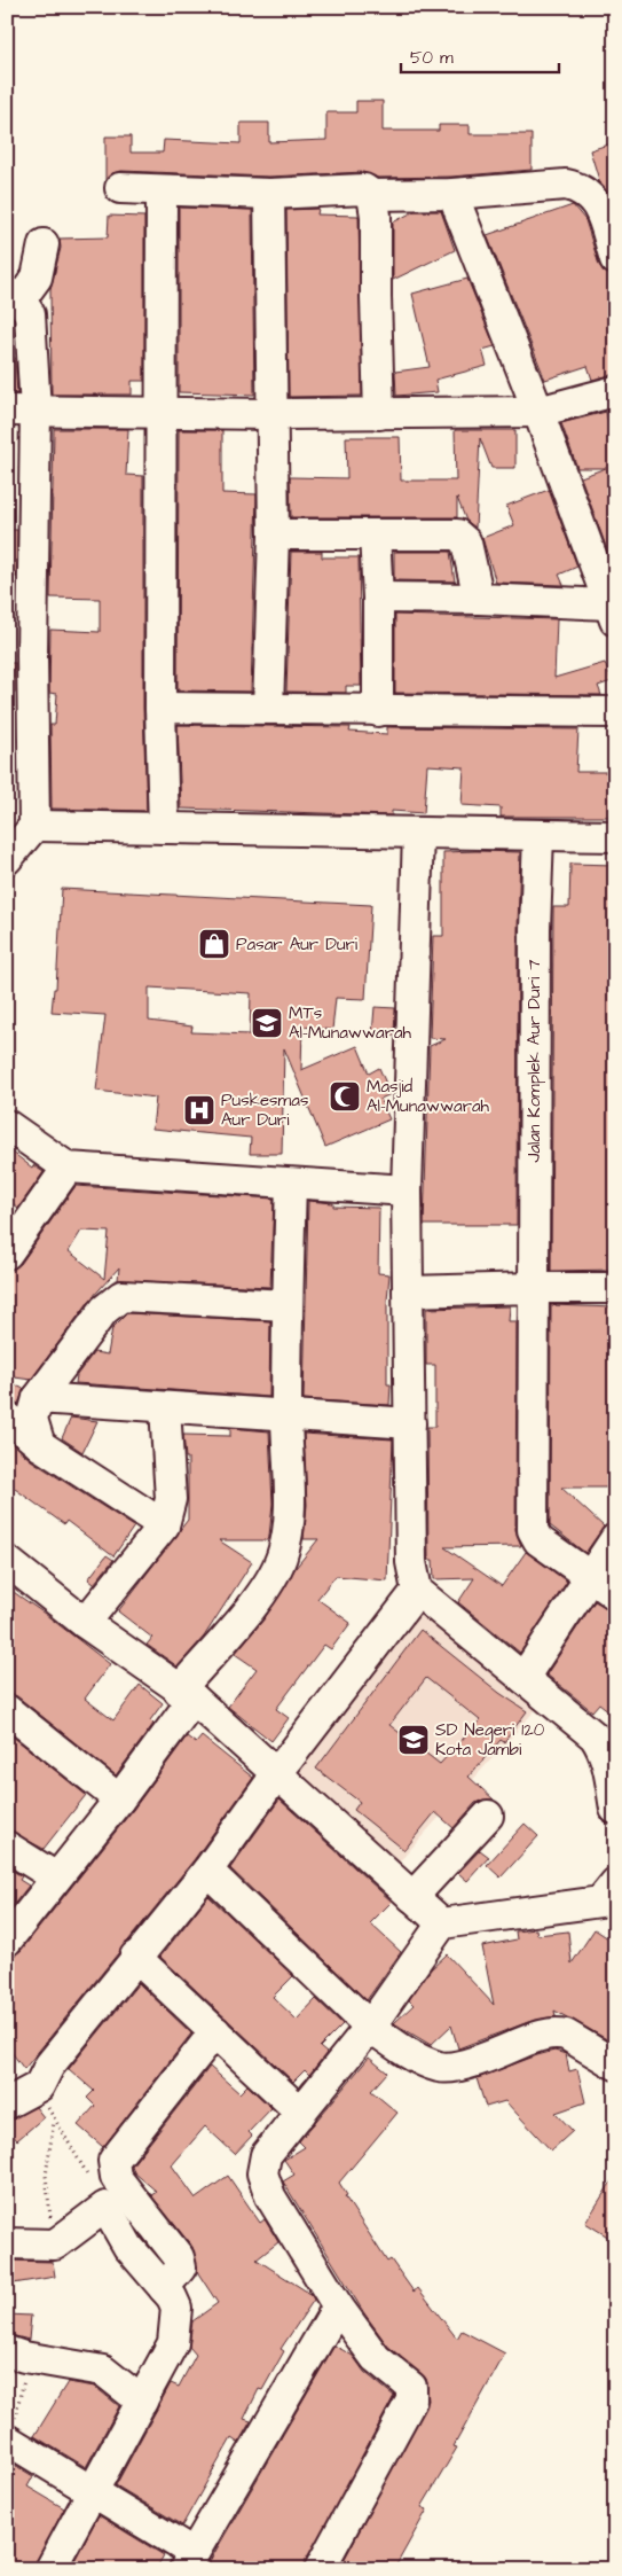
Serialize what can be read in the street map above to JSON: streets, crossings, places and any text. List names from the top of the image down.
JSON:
{
  "streets": {
    "street": ["Jalan Komplek Aur Duri 7"]
  },
  "places": {
    "shop": ["Pasar Aur Duri"],
    "school or university": ["MTs Al-Munawwarah", "SD Negeri 120 Kota Jambi"],
    "mosque": ["Masjid Al-Munawwarah"],
    "hospital": ["Puskesmas Aur Duri"]
  },
  "scale_bar": "50 m"
}
